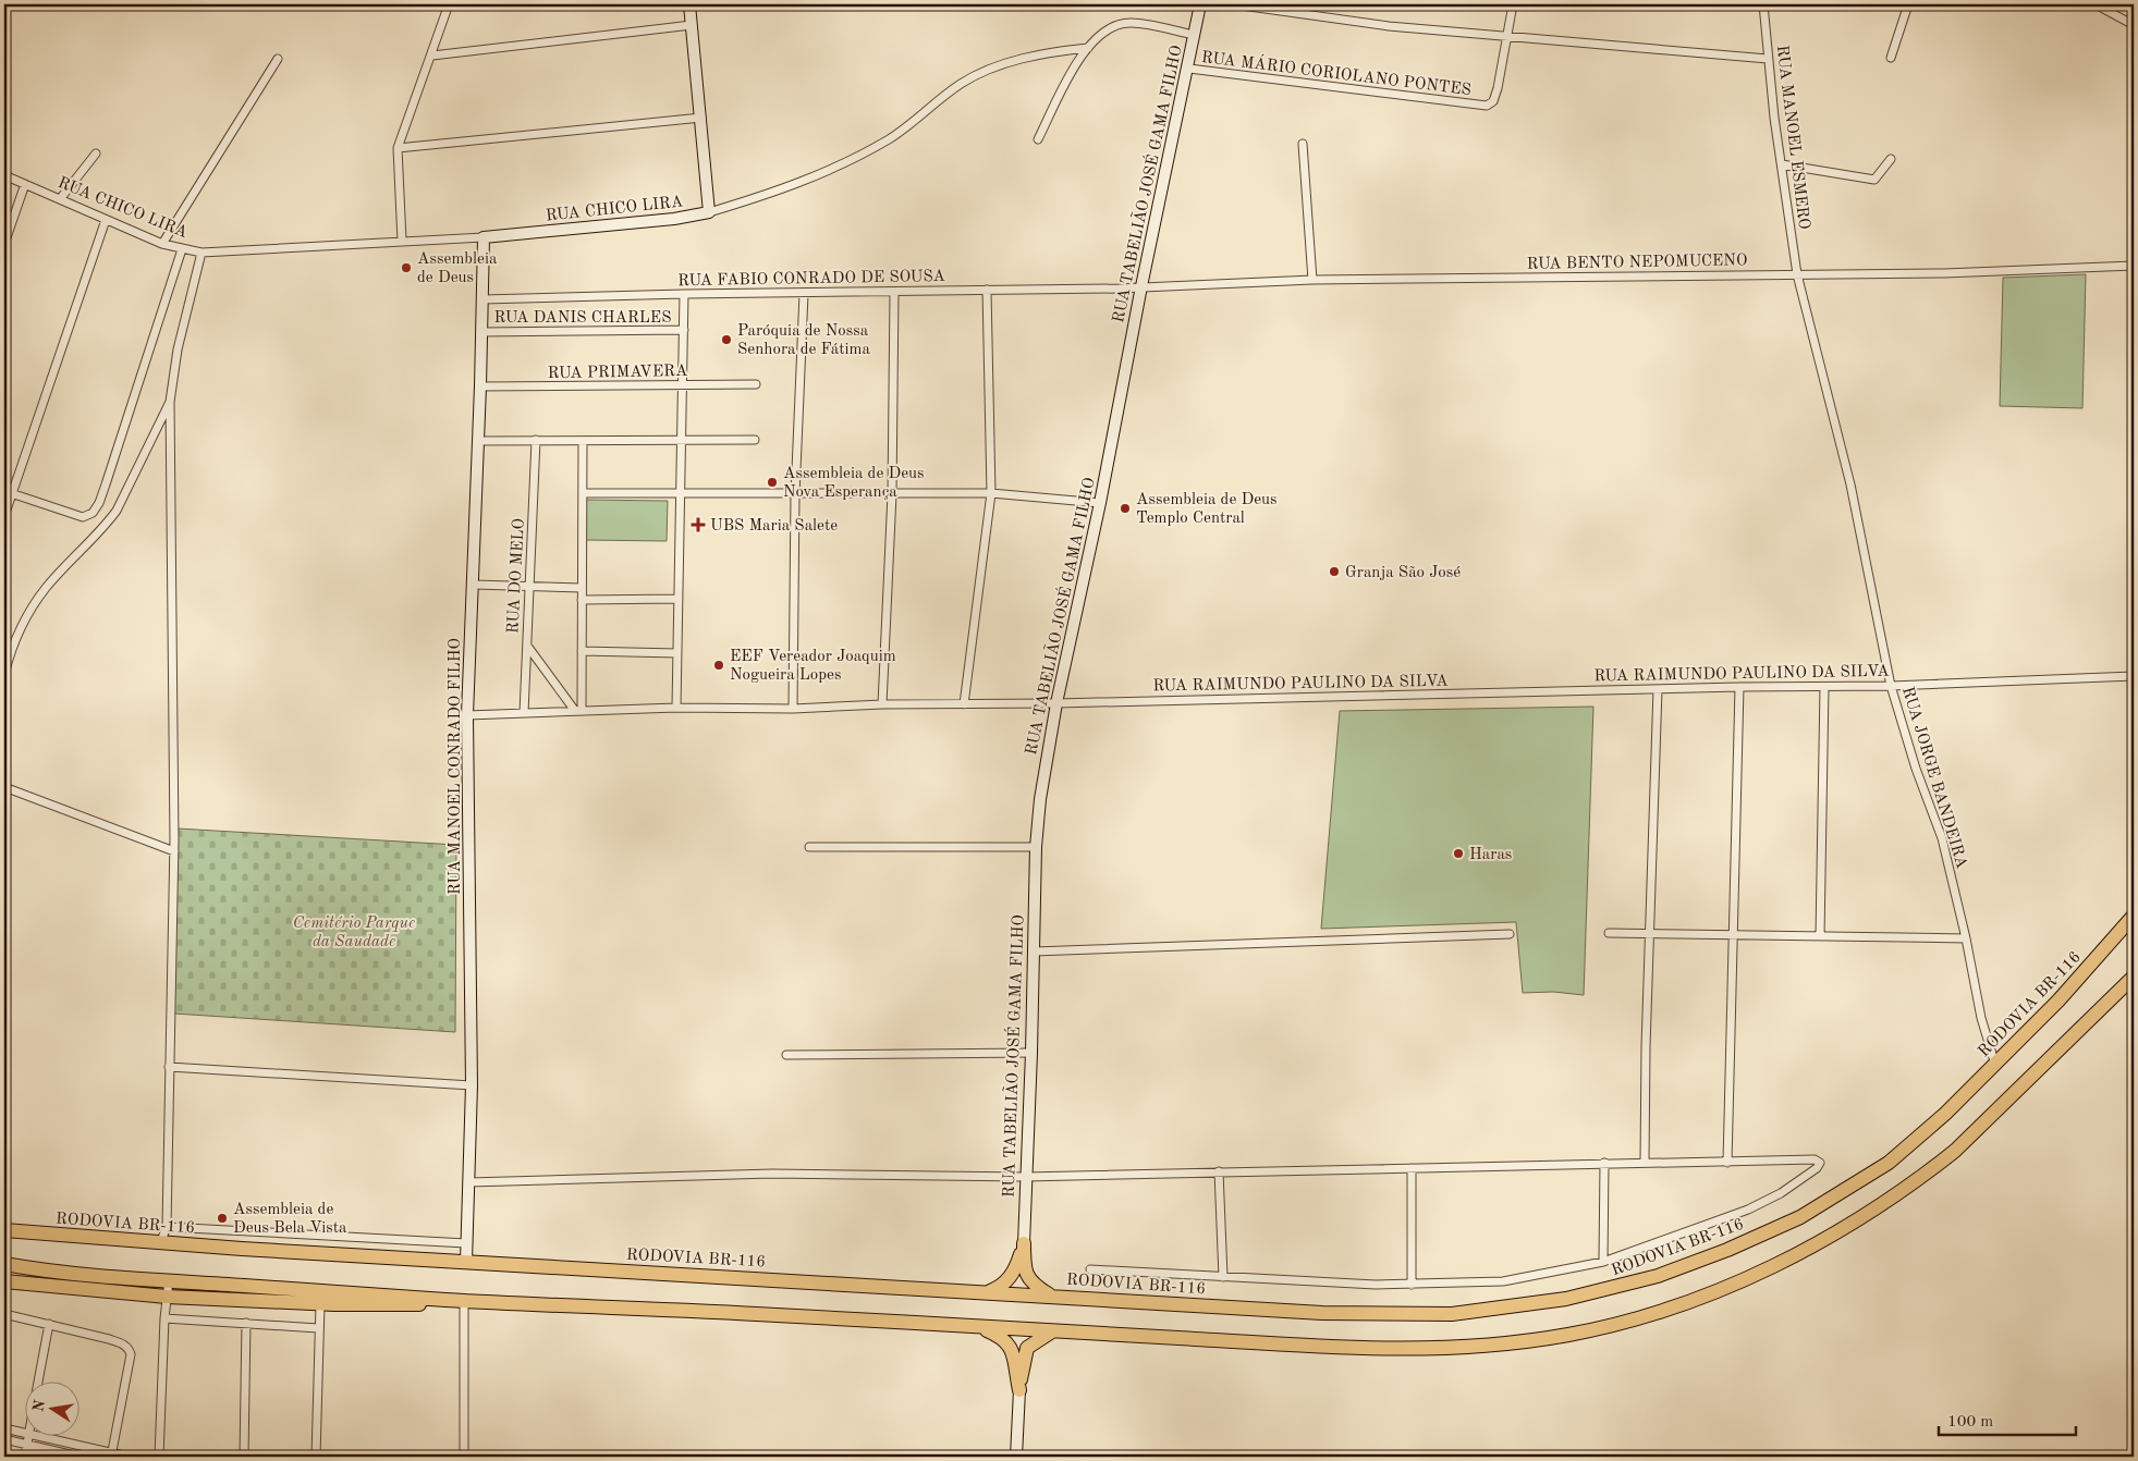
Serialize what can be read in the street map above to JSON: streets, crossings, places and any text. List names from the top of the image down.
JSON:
{
  "streets": {
    "highway": ["RODOVIA BR-116"],
    "street": [
      "RUA MÁRIO CORIOLANO PONTES",
      "RUA MANOEL ESMERO",
      "RUA TABELIÃO JOSÉ GAMA FILHO",
      "RUA CHICO LIRA",
      "RUA BENTO NEPOMUCENO",
      "RUA FABIO CONRADO DE SOUSA",
      "RUA DANIS CHARLES",
      "RUA PRIMAVERA",
      "RUA DO MELO",
      "RUA RAIMUNDO PAULINO DA SILVA",
      "RUA MANOEL CONRADO FILHO",
      "RUA JORGE BANDEIRA"
    ]
  },
  "crossings": [
    ["RUA MÁRIO CORIOLANO PONTES", "RUA TABELIÃO JOSÉ GAMA FILHO"],
    ["RUA MANOEL ESMERO", "RUA BENTO NEPOMUCENO"],
    ["RUA MANOEL ESMERO", "RUA JORGE BANDEIRA"],
    ["RUA TABELIÃO JOSÉ GAMA FILHO", "RUA BENTO NEPOMUCENO"],
    ["RUA TABELIÃO JOSÉ GAMA FILHO", "RUA FABIO CONRADO DE SOUSA"],
    ["RUA TABELIÃO JOSÉ GAMA FILHO", "RUA RAIMUNDO PAULINO DA SILVA"],
    ["RUA CHICO LIRA", "RUA MANOEL CONRADO FILHO"],
    ["RUA BENTO NEPOMUCENO", "RUA FABIO CONRADO DE SOUSA"],
    ["RUA BENTO NEPOMUCENO", "RUA JORGE BANDEIRA"],
    ["RUA FABIO CONRADO DE SOUSA", "RUA MANOEL CONRADO FILHO"],
    ["RUA DANIS CHARLES", "RUA MANOEL CONRADO FILHO"],
    ["RUA PRIMAVERA", "RUA MANOEL CONRADO FILHO"],
    ["RUA DO MELO", "RUA RAIMUNDO PAULINO DA SILVA"],
    ["RUA RAIMUNDO PAULINO DA SILVA", "RUA MANOEL CONRADO FILHO"],
    ["RUA RAIMUNDO PAULINO DA SILVA", "RUA JORGE BANDEIRA"],
    ["RUA MANOEL CONRADO FILHO", "RODOVIA BR-116"],
    ["RUA JORGE BANDEIRA", "RODOVIA BR-116"]
  ],
  "parks": ["Cemitério Parque da Saudade"],
  "places": {
    "other": [
      "Assembleia de Deus",
      "Paróquia de Nossa Senhora de Fátima",
      "Assembleia de Deus Nova Esperança",
      "Assembleia de Deus Templo Central",
      "Granja São José",
      "EEF Vereador Joaquim Nogueira Lopes",
      "Haras",
      "Assembleia de Deus Bela Vista"
    ],
    "health": ["UBS Maria Salete"]
  },
  "scale_bar": "100 m",
  "north": "left"
}
